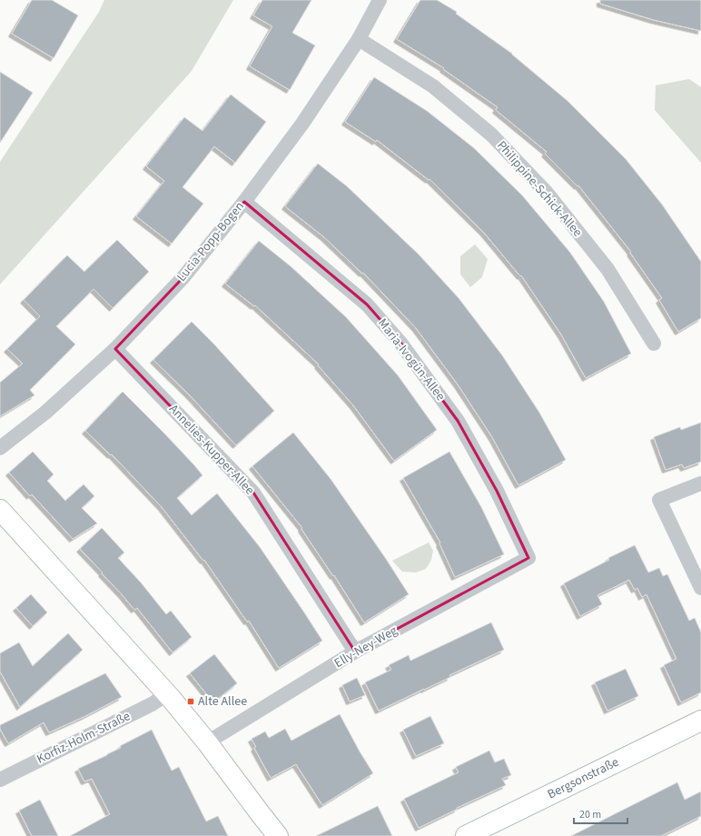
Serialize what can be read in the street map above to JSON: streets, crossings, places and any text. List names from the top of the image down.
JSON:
{
  "streets": {
    "street": [
      "Philippine-Schick-Allee",
      "Lucia-Popp-Bogen",
      "Maria-Ivogün-Allee",
      "Annelies-Kupper-Allee",
      "Elly-Ney-Weg",
      "Korfiz-Holm-Straße",
      "Bergsonstraße"
    ]
  },
  "crossings": [
    ["Philippine-Schick-Allee", "Lucia-Popp-Bogen"],
    ["Lucia-Popp-Bogen", "Maria-Ivogün-Allee"],
    ["Lucia-Popp-Bogen", "Annelies-Kupper-Allee"],
    ["Maria-Ivogün-Allee", "Elly-Ney-Weg"],
    ["Annelies-Kupper-Allee", "Elly-Ney-Weg"]
  ],
  "places": {
    "transit": ["Alte Allee"]
  },
  "scale_bar": "20 m"
}
